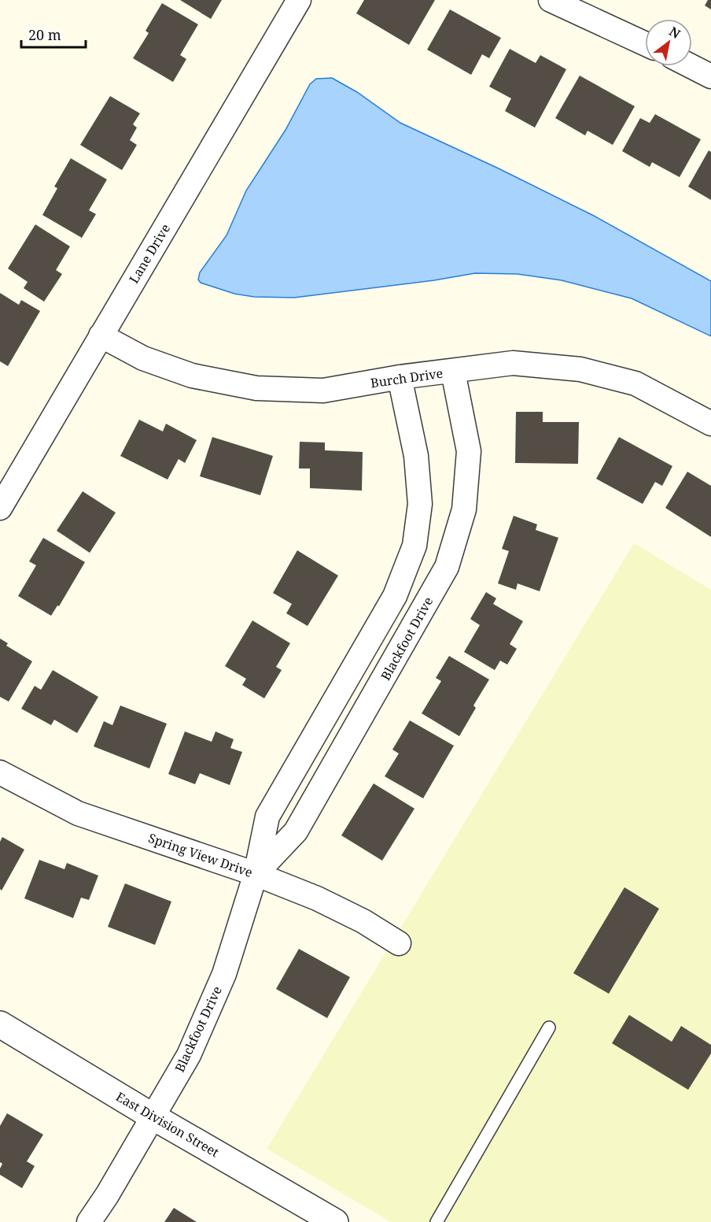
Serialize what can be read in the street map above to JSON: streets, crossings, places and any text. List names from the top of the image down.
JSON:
{
  "streets": {
    "street": [
      "Lane Drive",
      "Burch Drive",
      "Blackfoot Drive",
      "Spring View Drive",
      "East Division Street"
    ]
  },
  "crossings": [
    ["Lane Drive", "Burch Drive"],
    ["Burch Drive", "Blackfoot Drive"],
    ["Blackfoot Drive", "Spring View Drive"],
    ["Blackfoot Drive", "East Division Street"]
  ],
  "scale_bar": "20 m",
  "north": "top right"
}
